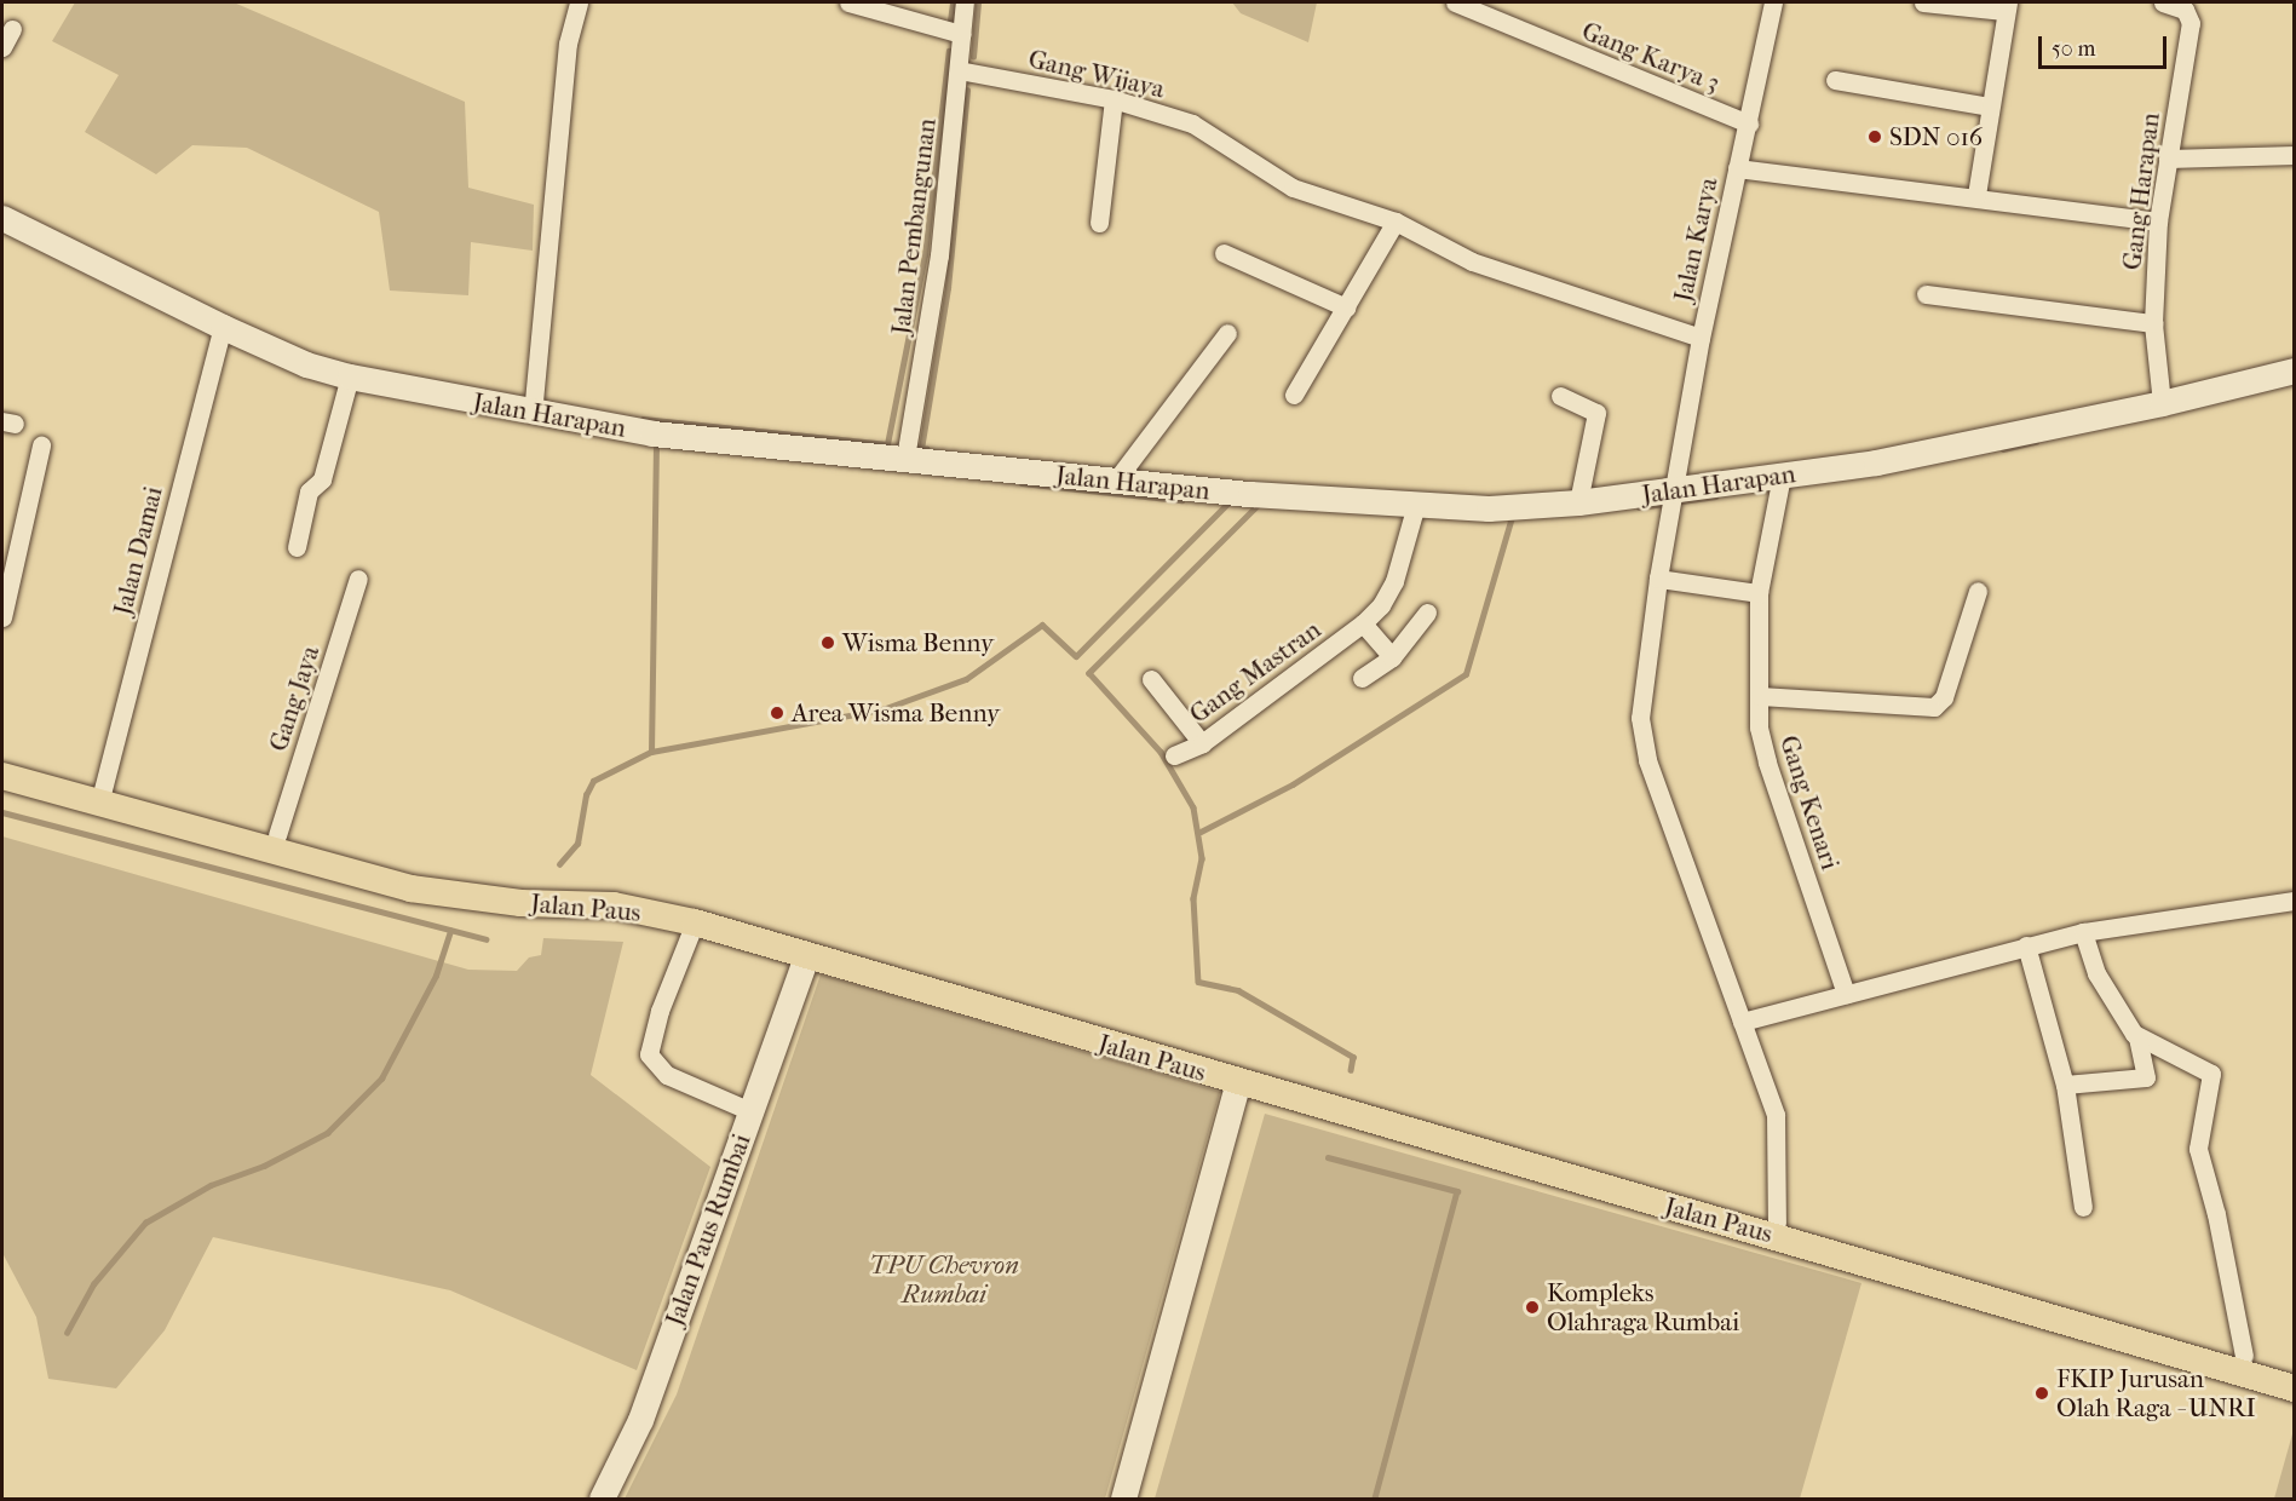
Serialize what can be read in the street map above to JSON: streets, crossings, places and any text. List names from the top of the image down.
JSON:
{
  "streets": {
    "main road": ["Jalan Paus"],
    "street": [
      "Gang Karya 3",
      "Gang Wijaya",
      "Gang Harapan",
      "Jalan Pembangunan",
      "Jalan Karya",
      "Jalan Harapan",
      "Jalan Damai",
      "Gang Mastran",
      "Gang Jaya",
      "Gang Kenari",
      "Jalan Paus Rumbai"
    ]
  },
  "crossings": [
    ["Gang Karya 3", "Jalan Karya"],
    ["Gang Wijaya", "Jalan Pembangunan"],
    ["Gang Wijaya", "Jalan Karya"],
    ["Gang Harapan", "Jalan Harapan"],
    ["Jalan Pembangunan", "Jalan Harapan"],
    ["Jalan Karya", "Jalan Harapan"],
    ["Jalan Karya", "Jalan Paus"],
    ["Jalan Harapan", "Jalan Damai"],
    ["Jalan Harapan", "Gang Mastran"],
    ["Jalan Harapan", "Gang Kenari"],
    ["Jalan Damai", "Jalan Paus"],
    ["Gang Jaya", "Jalan Paus"],
    ["Jalan Paus", "Jalan Paus Rumbai"]
  ],
  "parks": ["TPU Chevron Rumbai"],
  "places": [
    "SDN 016",
    "Wisma Benny",
    "Area Wisma Benny",
    "Kompleks Olahraga Rumbai",
    "FKIP Jurusan Olah Raga - UNRI"
  ],
  "scale_bar": "50 m"
}
